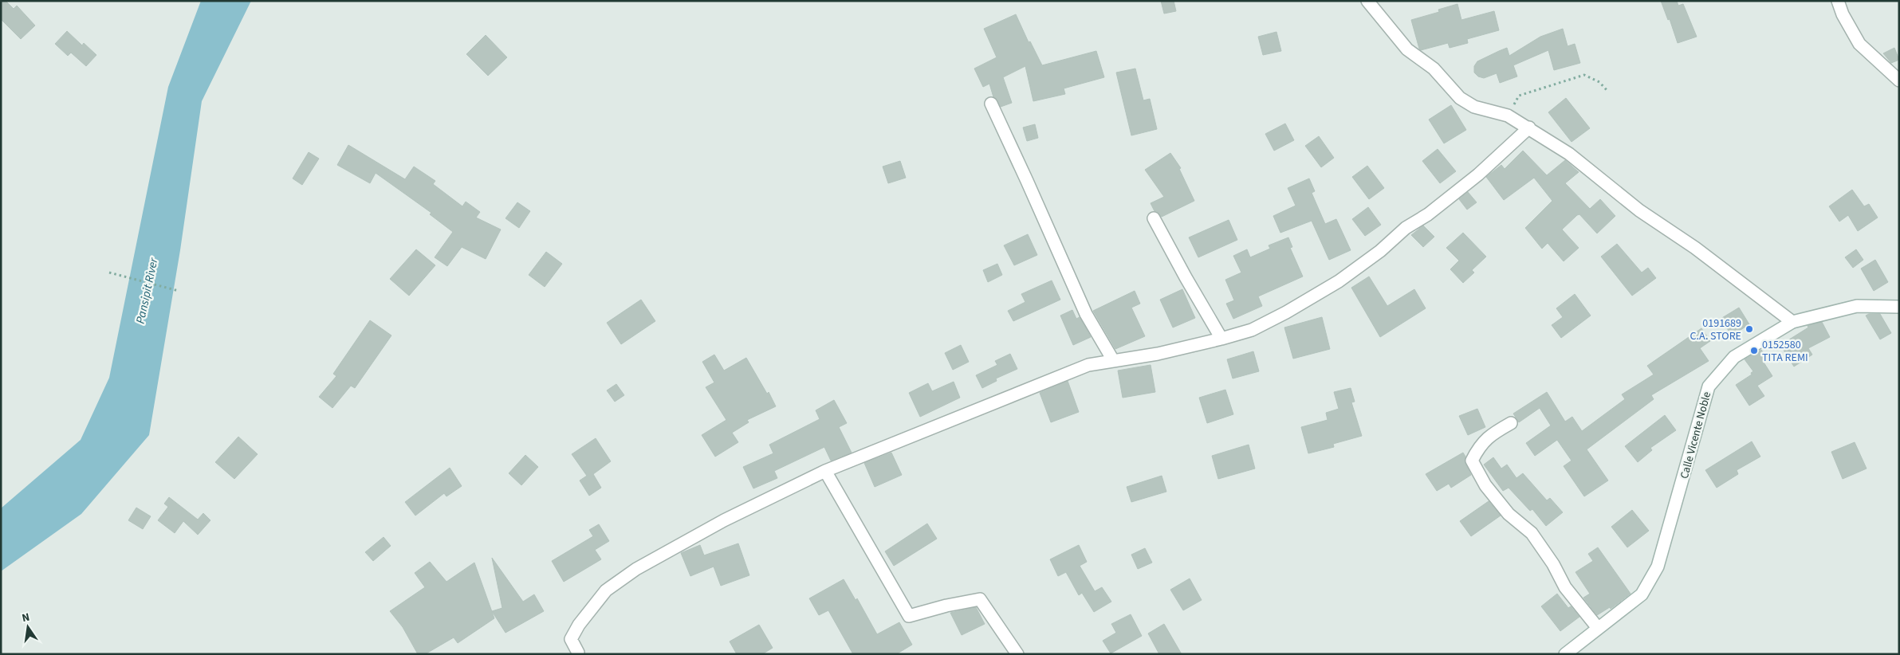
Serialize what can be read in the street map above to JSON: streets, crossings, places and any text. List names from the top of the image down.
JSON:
{
  "streets": {
    "street": ["Calle Vicente Noble"]
  },
  "water": ["Pansipit River"],
  "places": ["0191689 C.A. STORE", "0152580 TITA REMI"],
  "north": "top"
}
